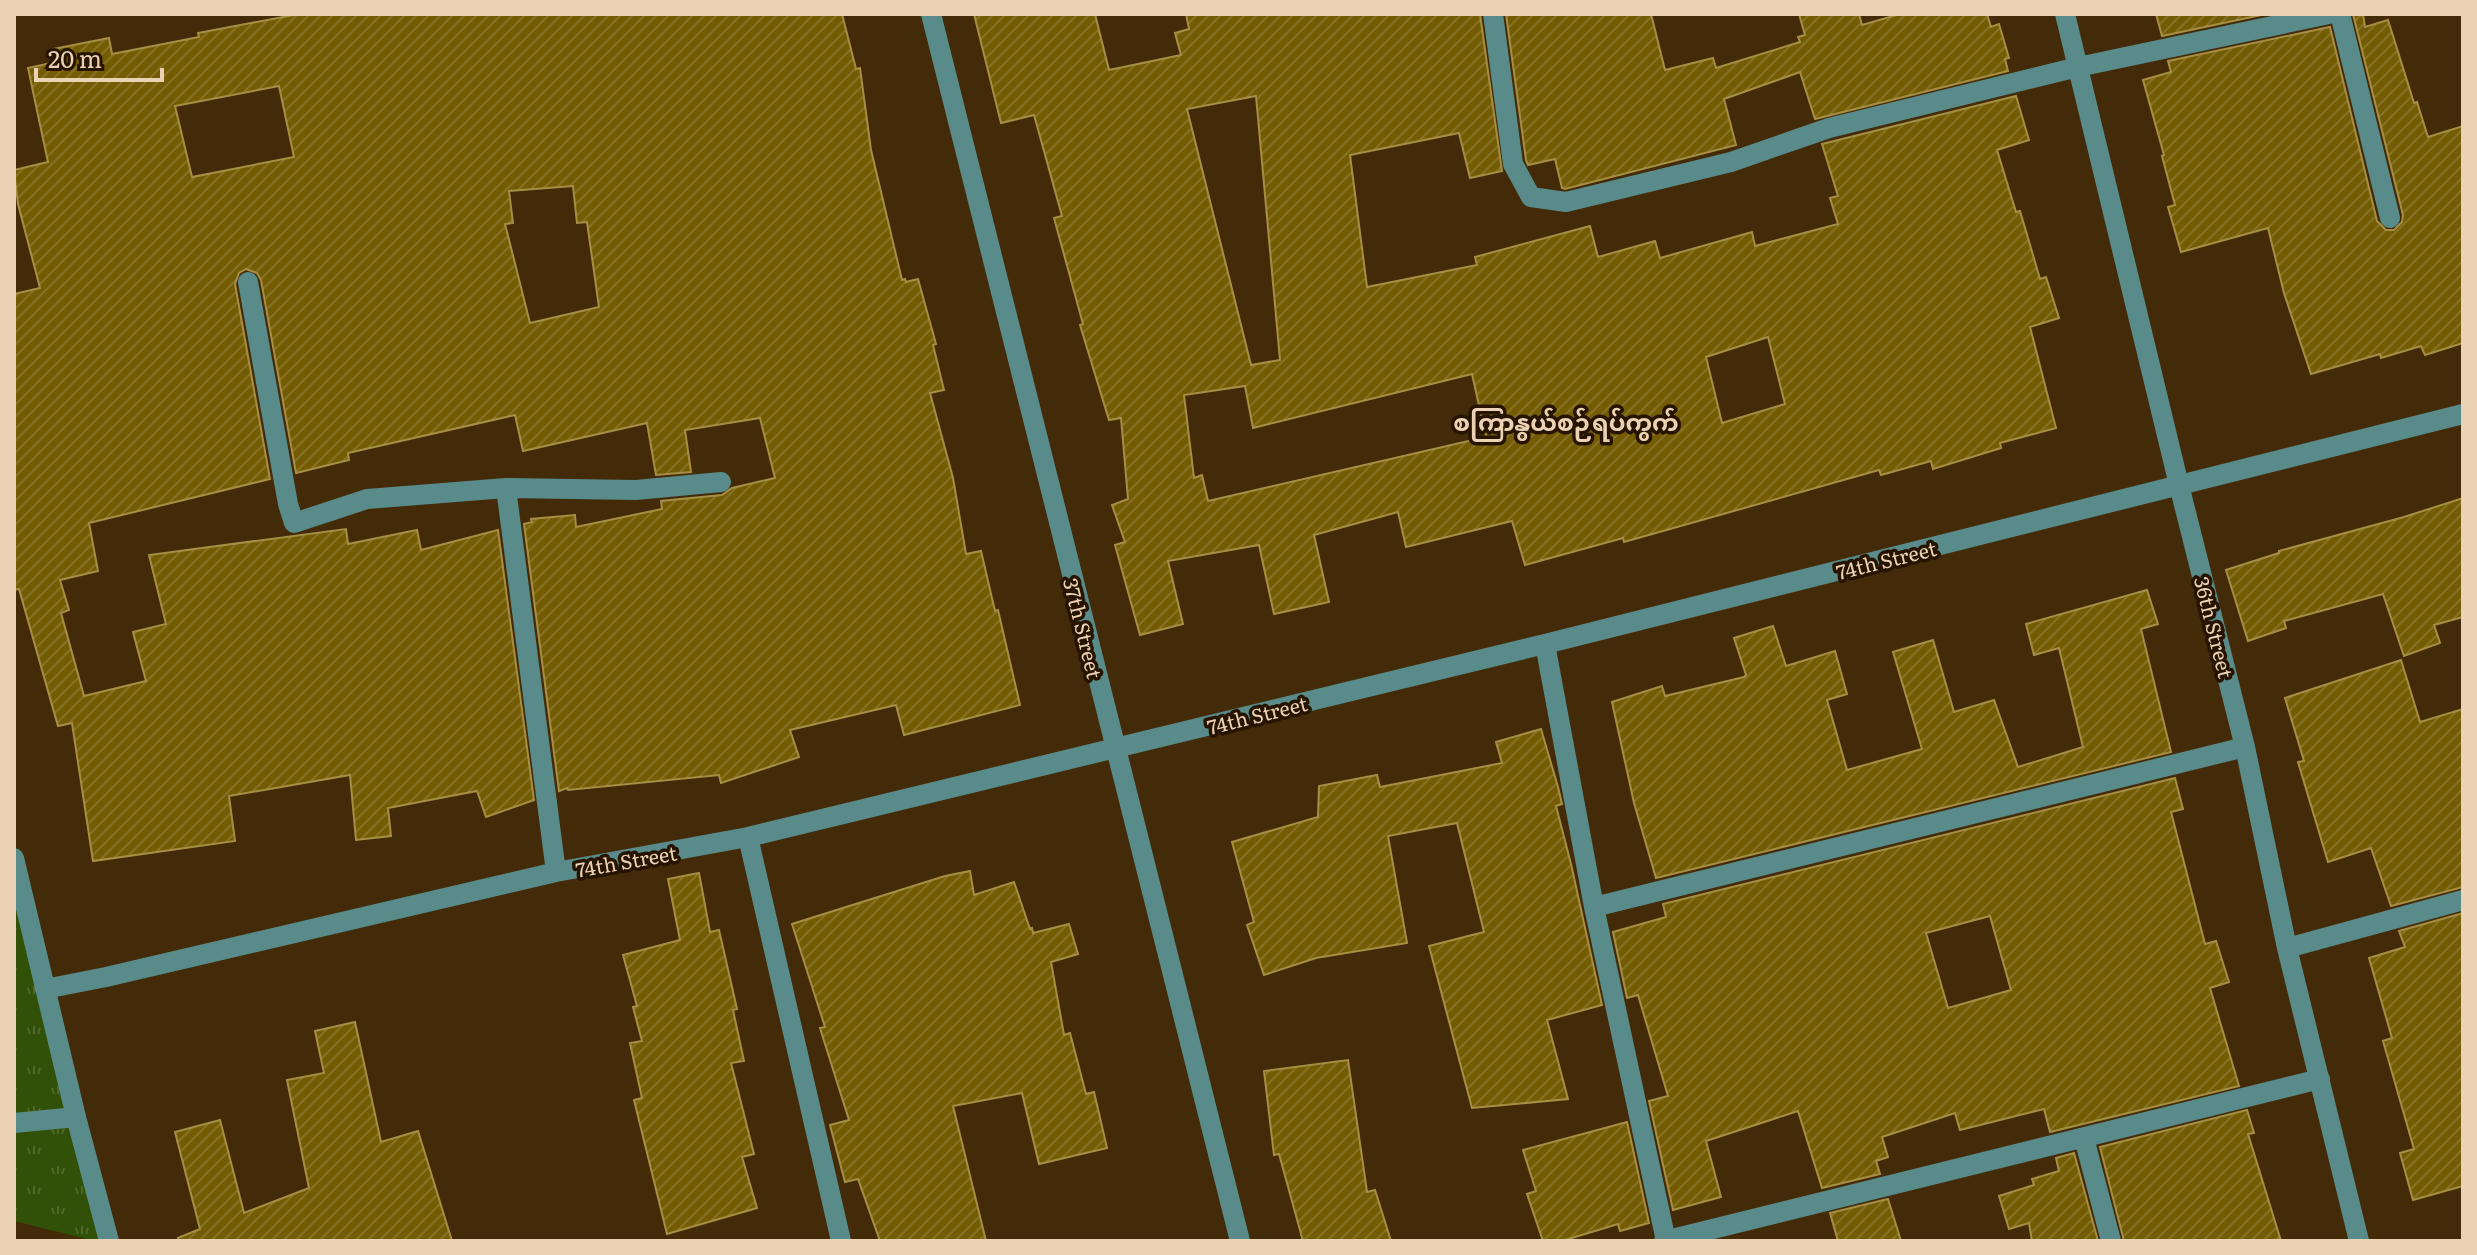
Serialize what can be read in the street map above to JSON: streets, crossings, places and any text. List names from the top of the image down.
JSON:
{
  "streets": {
    "street": ["74th Street", "36th Street", "37th Street"]
  },
  "crossings": [
    ["74th Street", "36th Street"],
    ["74th Street", "37th Street"]
  ],
  "districts": ["စကြာနွယ်စဉ်ရပ်ကွက်"],
  "scale_bar": "20 m"
}
